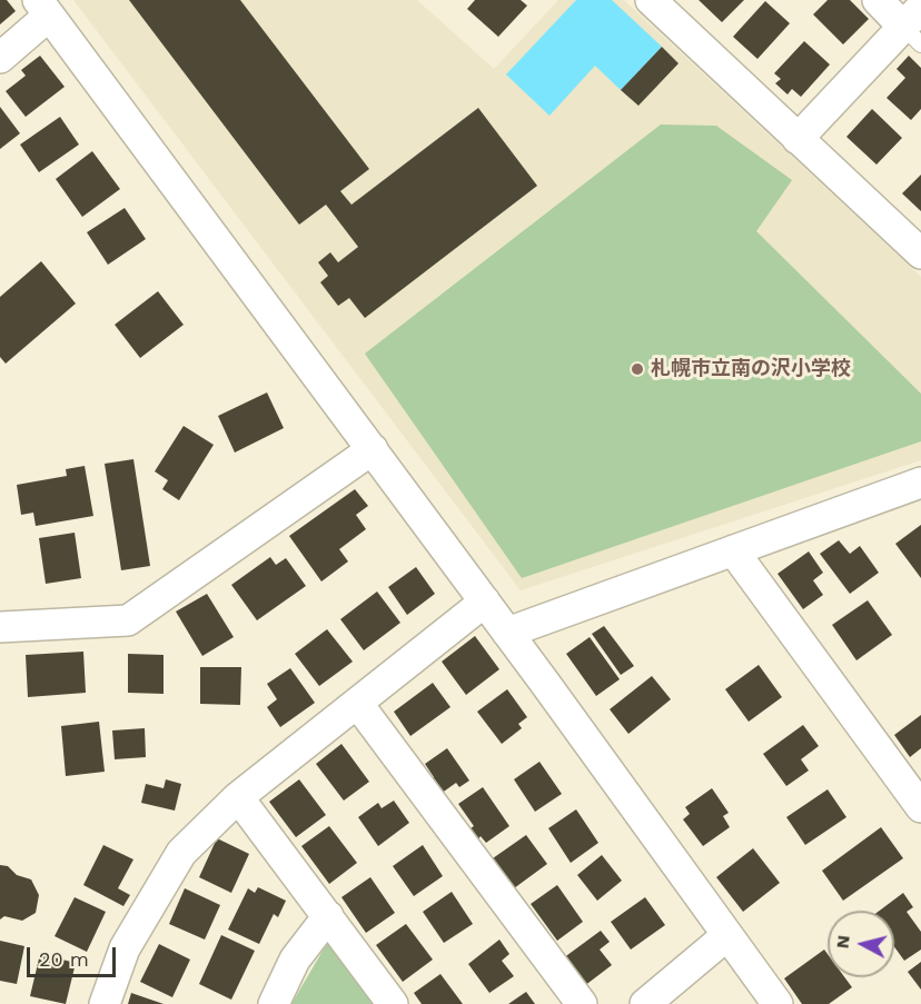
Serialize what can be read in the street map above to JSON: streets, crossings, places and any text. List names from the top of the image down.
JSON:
{
  "places": ["札幌市立南の沢小学校"],
  "scale_bar": "20 m",
  "north": "left"
}
